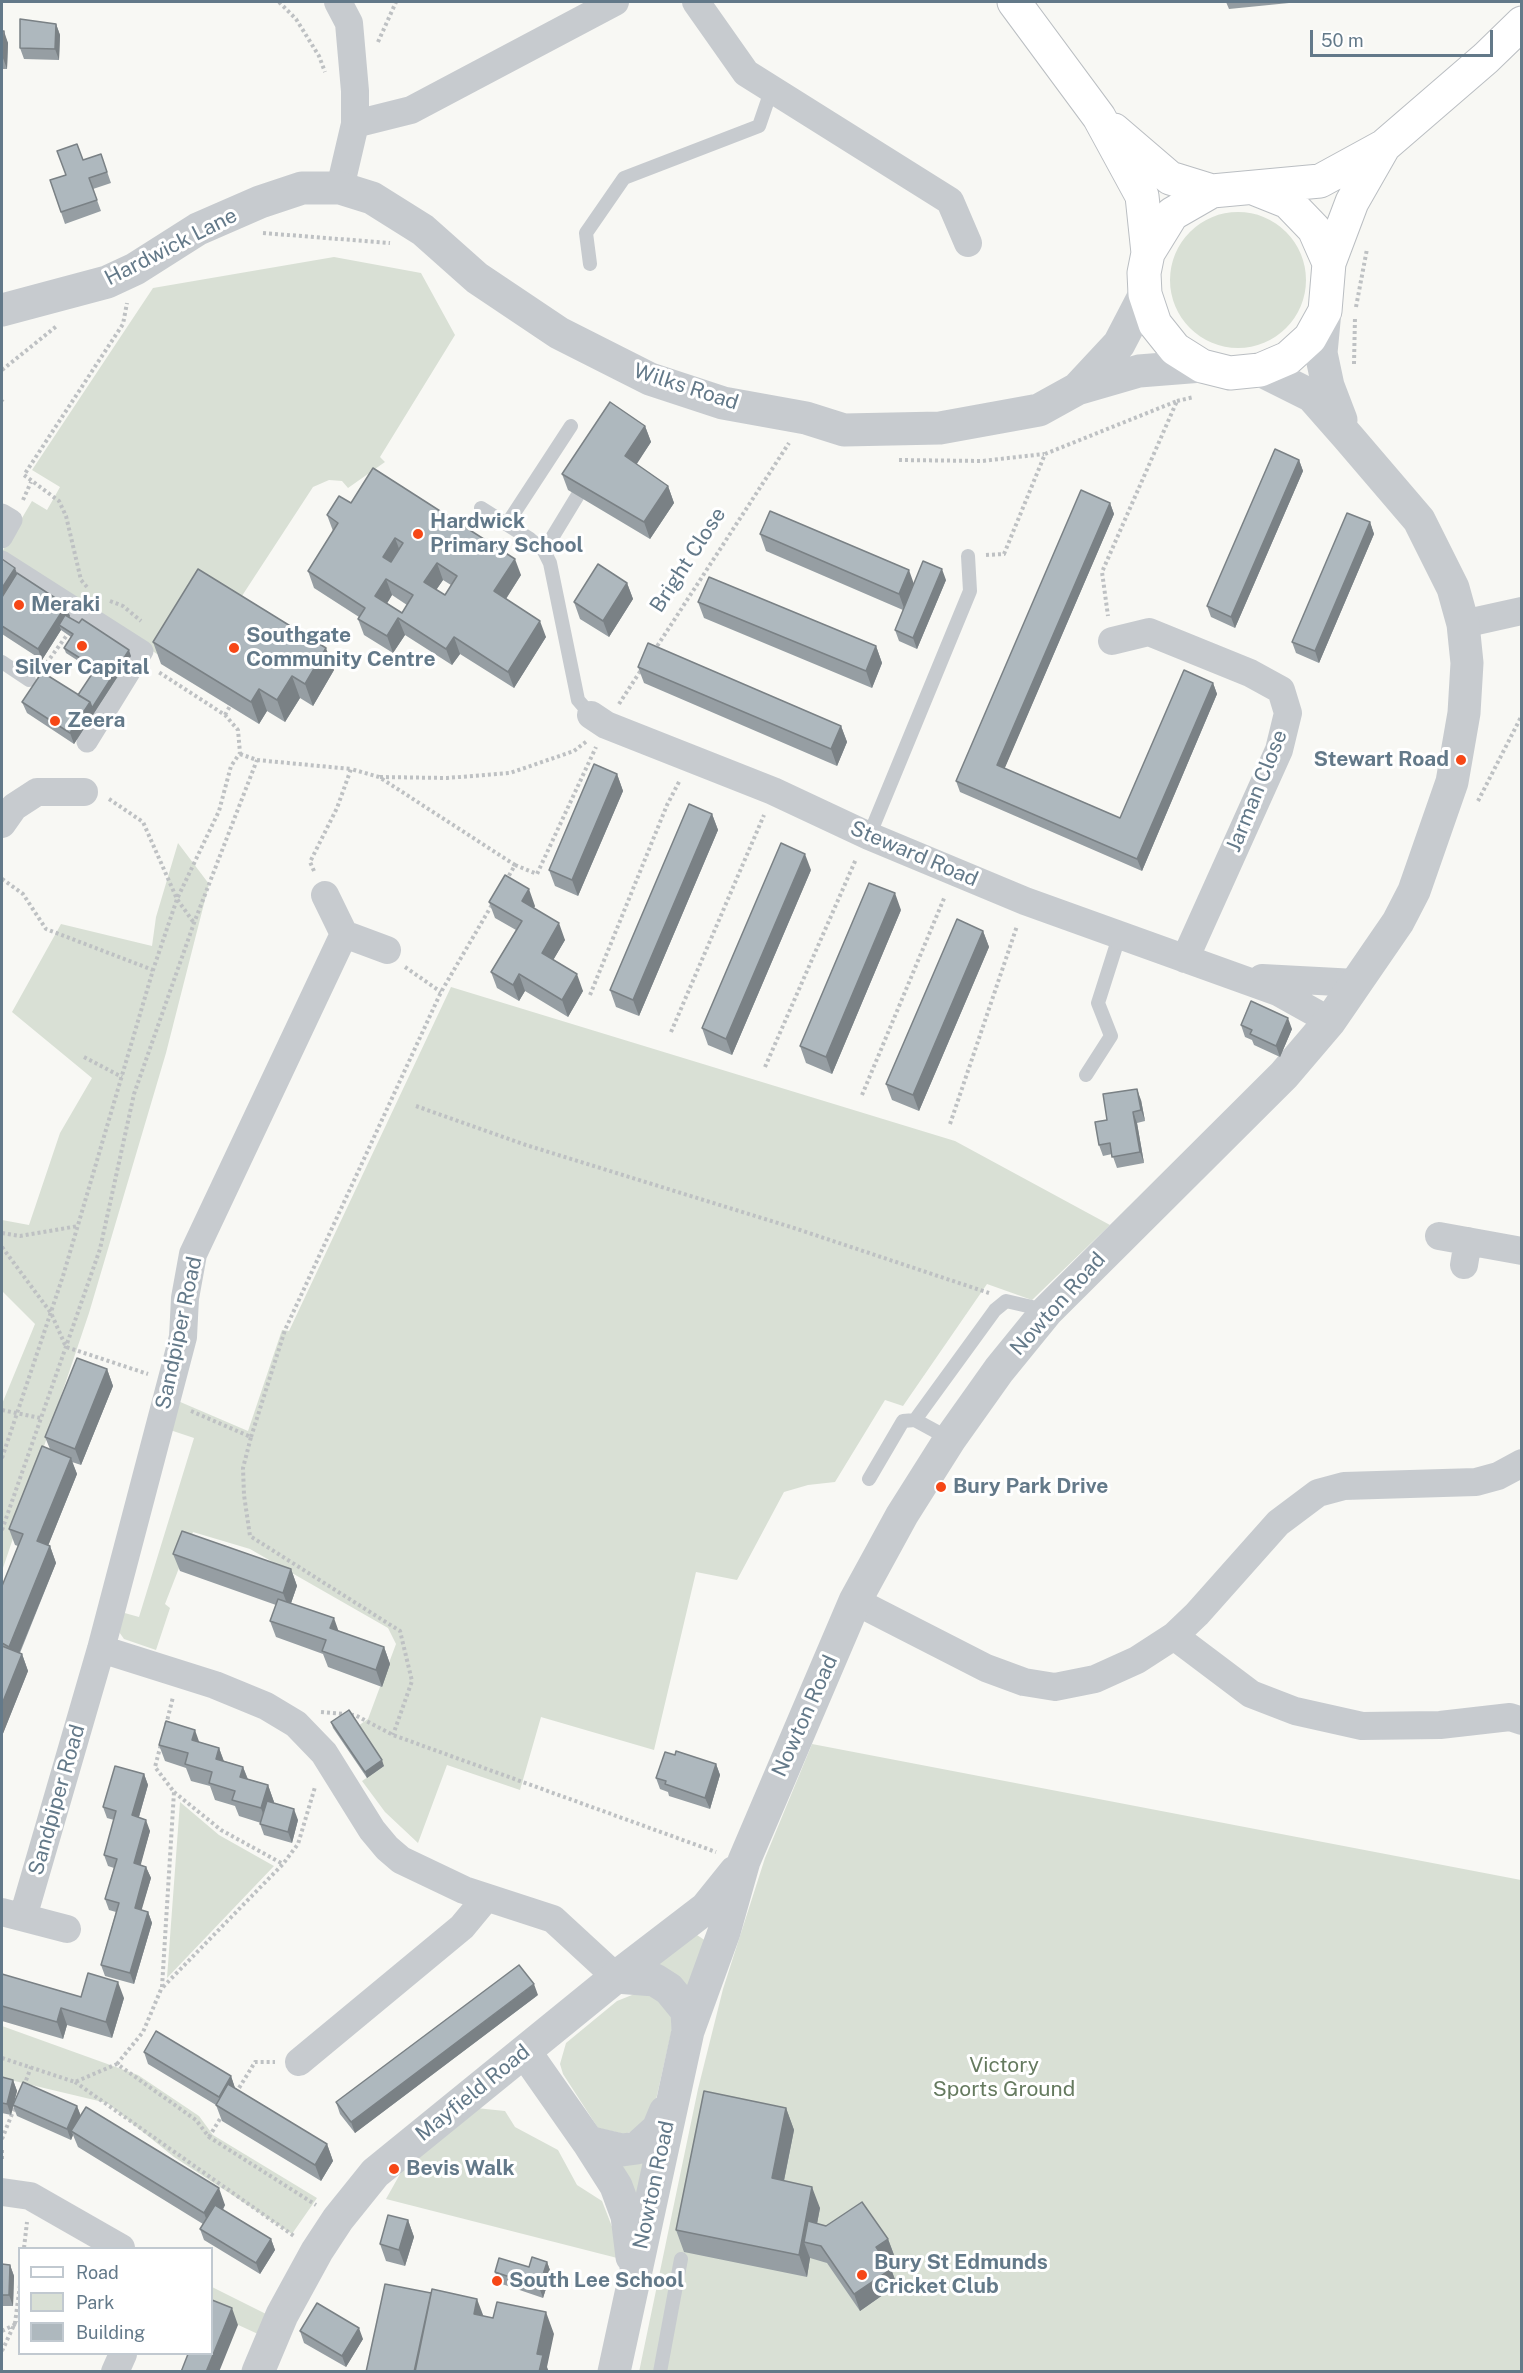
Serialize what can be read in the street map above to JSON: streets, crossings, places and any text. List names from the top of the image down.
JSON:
{
  "streets": {
    "street": [
      "Hardwick Lane",
      "Wilks Road",
      "Jarman Close",
      "Steward Road",
      "Nowton Road",
      "Sandpiper Road",
      "Mayfield Road"
    ],
    "path": ["Bright Close"]
  },
  "crossings": [
    ["Hardwick Lane", "Wilks Road"],
    ["Wilks Road", "Bright Close"],
    ["Wilks Road", "Nowton Road"],
    ["Jarman Close", "Steward Road"],
    ["Steward Road", "Nowton Road"],
    ["Nowton Road", "Mayfield Road"]
  ],
  "parks": ["Victory Sports Ground"],
  "places": [
    "Hardwick Primary School",
    "Meraki",
    "Silver Capital",
    "Southgate Community Centre",
    "Zeera",
    "Stewart Road",
    "Bury Park Drive",
    "Bevis Walk",
    "Bury St Edmunds Cricket Club",
    "South Lee School"
  ],
  "legend": ["Road", "Park", "Building"],
  "scale_bar": "50 m"
}
